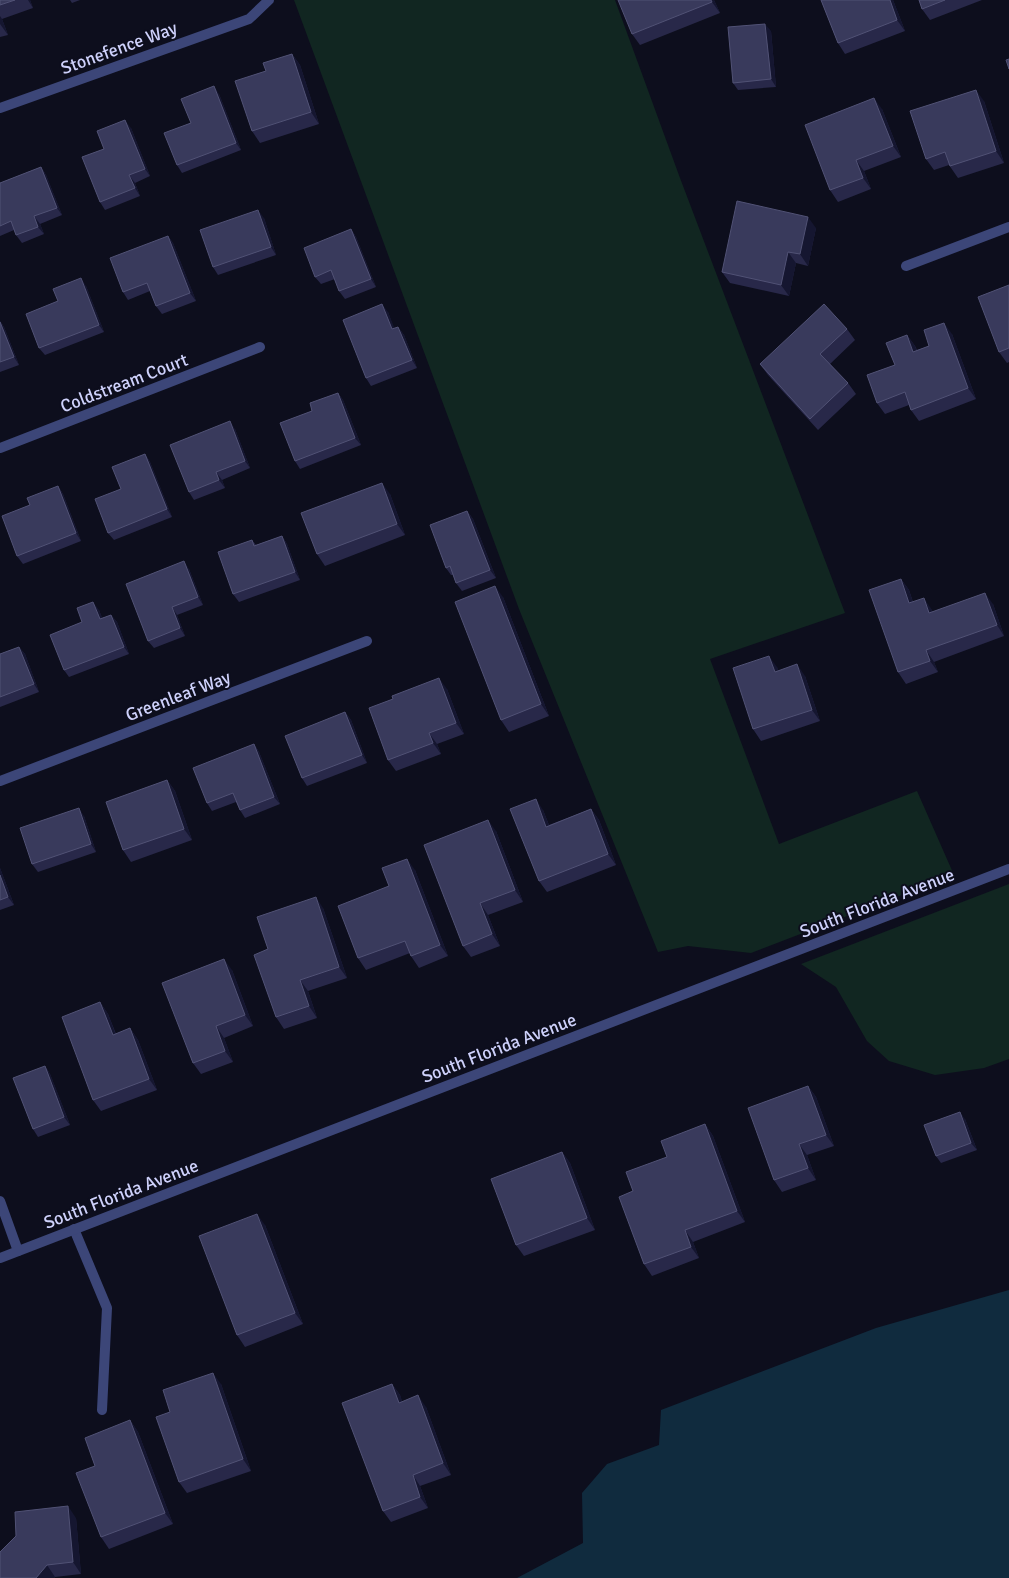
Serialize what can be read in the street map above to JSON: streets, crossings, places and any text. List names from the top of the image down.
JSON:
{
  "streets": {
    "street": [
      "Stonefence Way",
      "Coldstream Court",
      "Greenleaf Way",
      "South Florida Avenue"
    ]
  }
}
